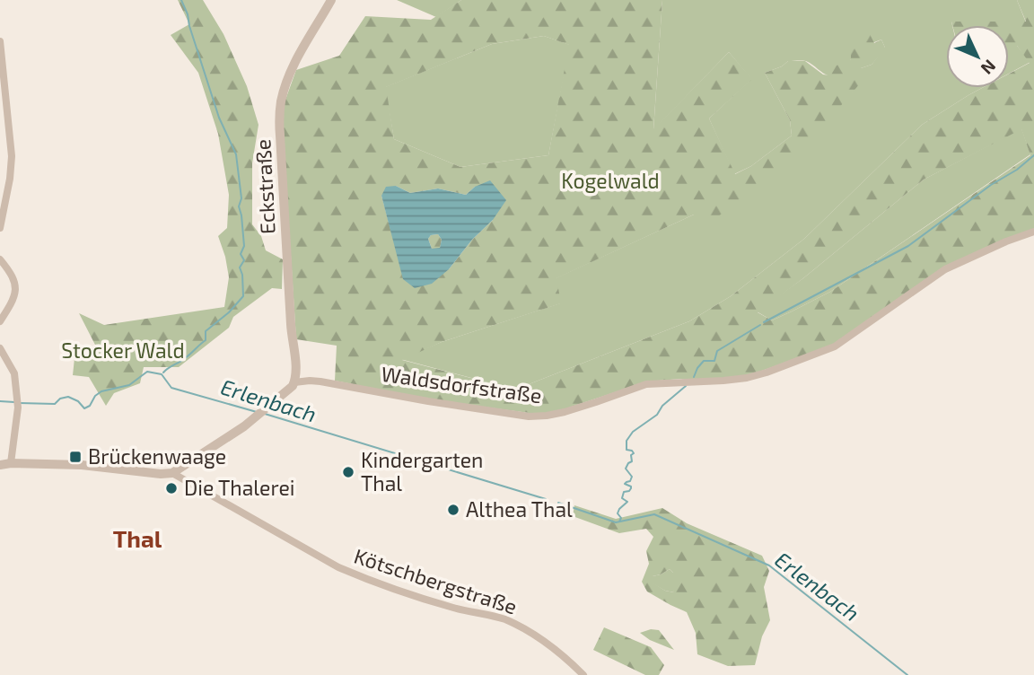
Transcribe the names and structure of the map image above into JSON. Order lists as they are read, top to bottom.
{
  "streets": {
    "street": ["Eckstraße", "Waldsdorfstraße", "Kötschbergstraße"]
  },
  "crossings": [
    ["Eckstraße", "Waldsdorfstraße"]
  ],
  "districts": ["Thal"],
  "water": ["Erlenbach"],
  "parks": ["Kogelwald", "Stocker Wald"],
  "places": {
    "transit": ["Brückenwaage"],
    "other": ["Kindergarten Thal", "Die Thalerei", "Althea Thal"]
  },
  "north": "bottom right"
}
